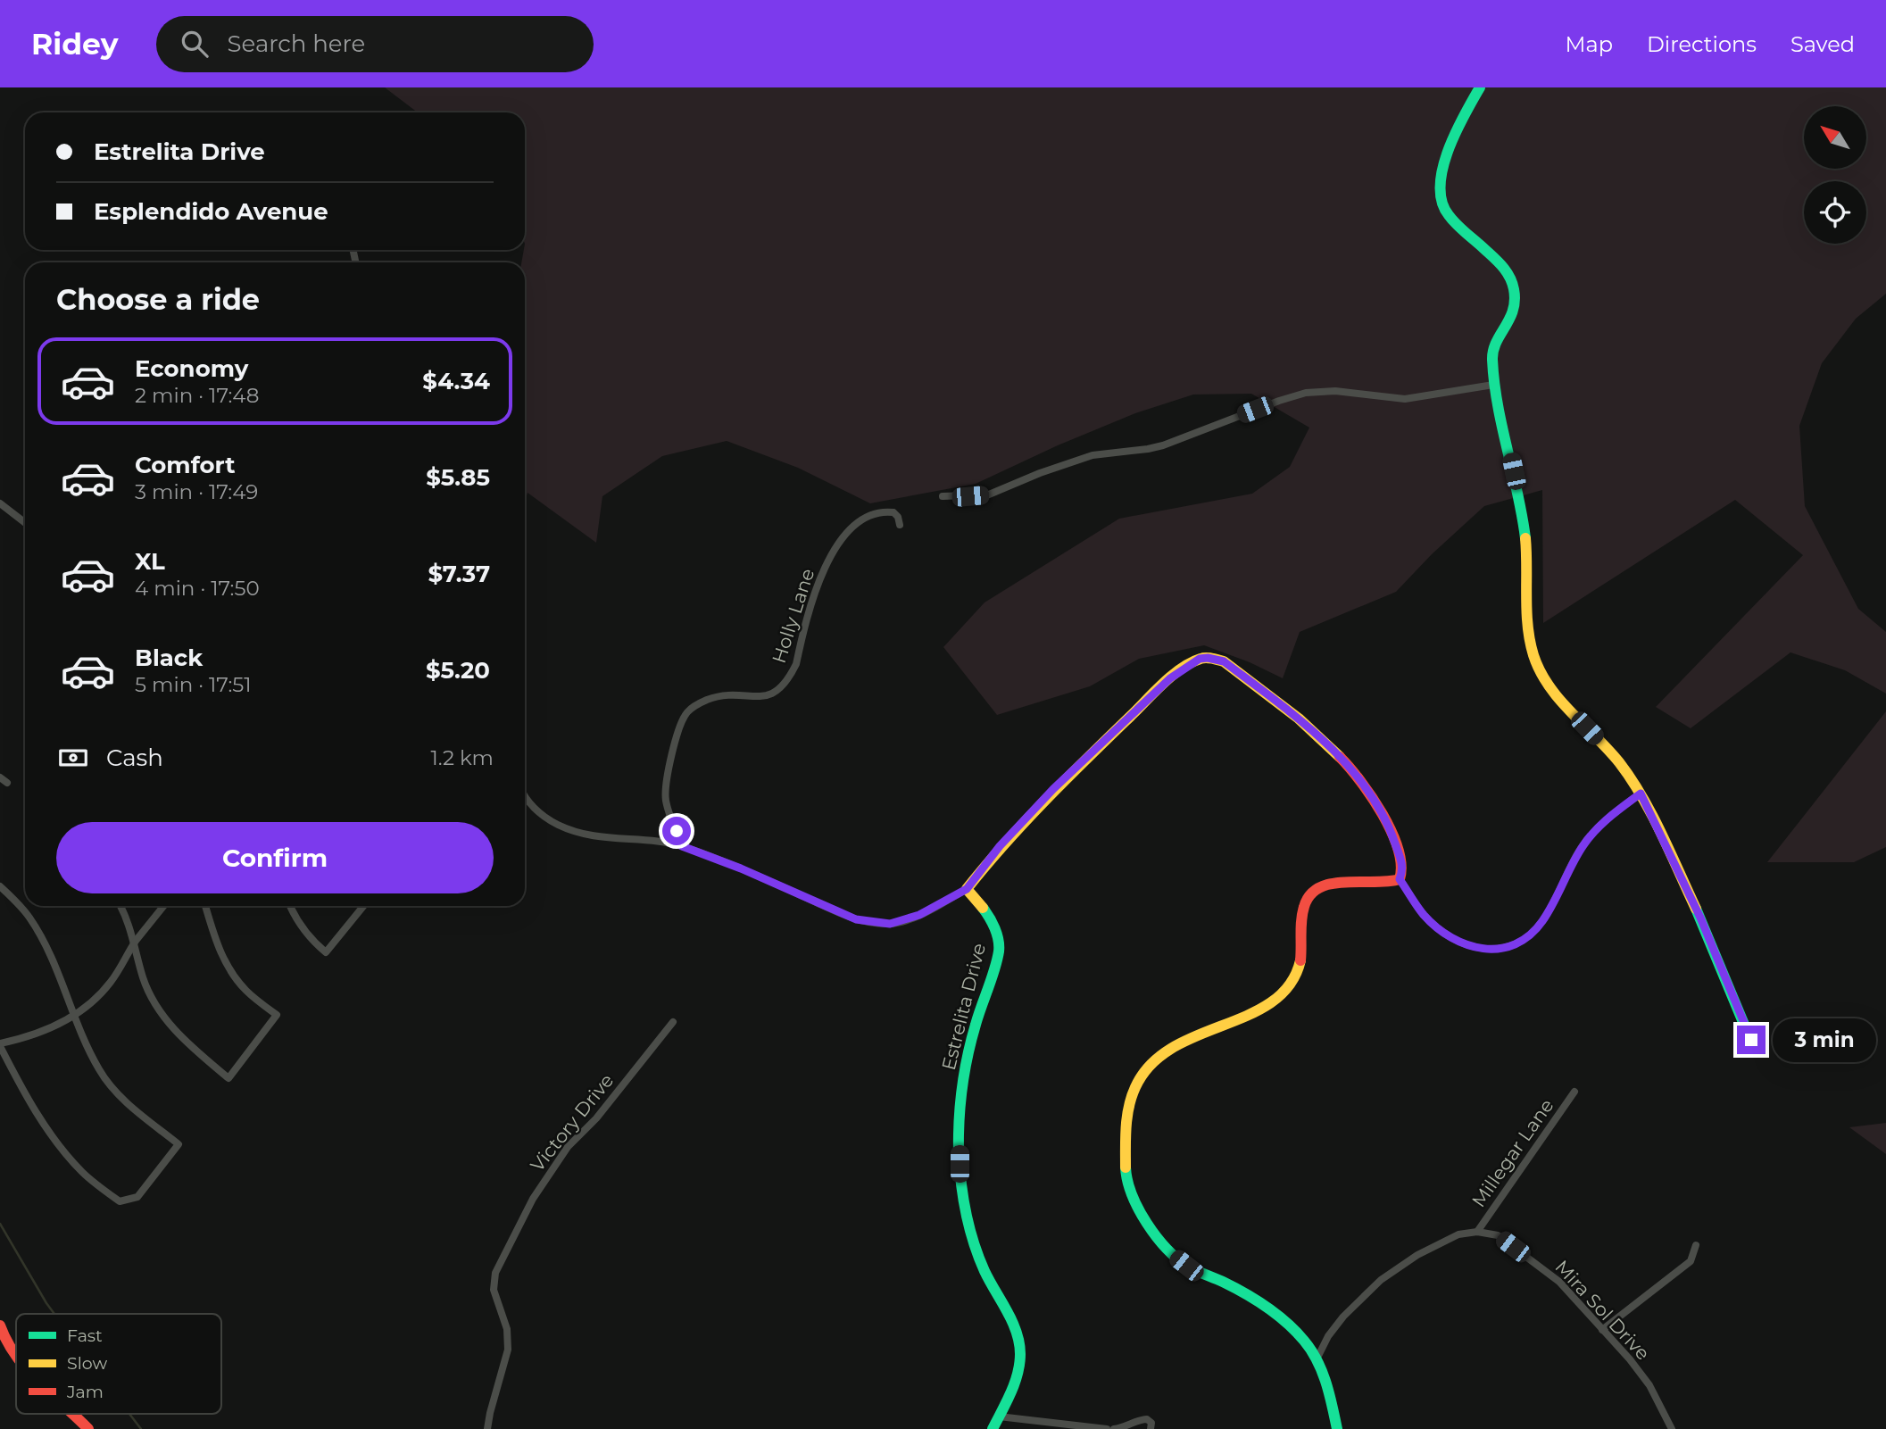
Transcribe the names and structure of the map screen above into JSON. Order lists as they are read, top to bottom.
{
  "streets": {
    "street": [
      "Holly Lane",
      "Estrelita Drive",
      "Victory Drive",
      "Millegar Lane",
      "Mira Sol Drive"
    ]
  },
  "crossings": [
    ["Millegar Lane", "Mira Sol Drive"]
  ],
  "legend": ["Fast", "Slow", "Jam"],
  "north": "top left",
  "page": {
    "header": "Ridey",
    "search": "Search here",
    "nav": ["Map", "Directions", "Saved"],
    "banner": ["Estrelita Drive", "Esplendido Avenue"],
    "heading": "Choose a ride",
    "list": [
      {
        "name": "Economy",
        "note": "2 min · 17:48",
        "value": "$4.34"
      },
      {
        "name": "Comfort",
        "note": "3 min · 17:49",
        "value": "$5.85"
      },
      {
        "name": "XL",
        "note": "4 min · 17:50",
        "value": "$7.37"
      },
      {
        "name": "Black",
        "note": "5 min · 17:51",
        "value": "$5.20"
      }
    ],
    "pay": ["Cash", "1.2 km"],
    "buttons": "Confirm",
    "bubble": "3 min"
  }
}
